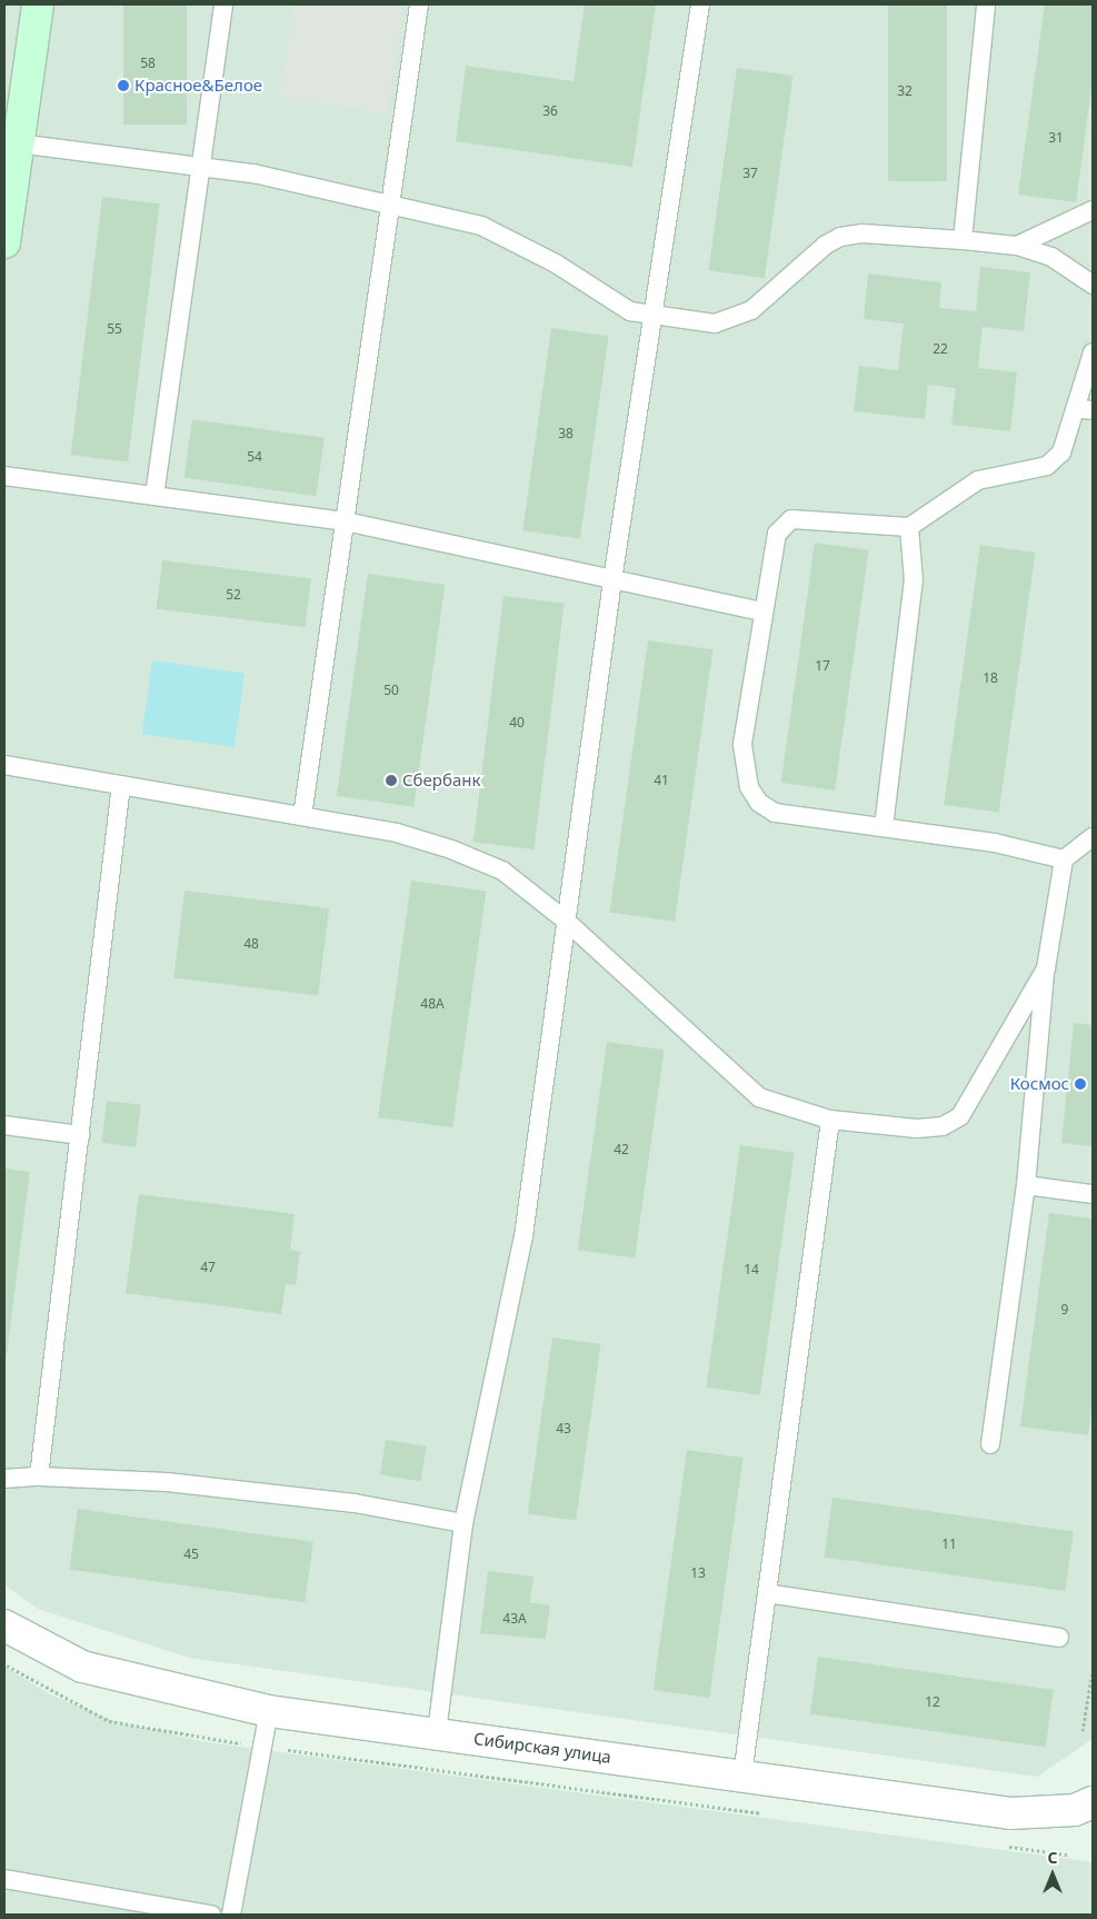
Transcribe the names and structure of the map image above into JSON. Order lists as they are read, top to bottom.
{
  "streets": {
    "street": ["Сибирская улица"]
  },
  "places": ["Красное&Белое", "Сбербанк", "Космос"],
  "house_numbers": [
    "58",
    "32",
    "36",
    "31",
    "37",
    "55",
    "22",
    "38",
    "54",
    "52",
    "17",
    "18",
    "50",
    "40",
    "41",
    "48",
    "48А",
    "42",
    "47",
    "14",
    "9",
    "43",
    "11",
    "45",
    "13",
    "43А",
    "12"
  ],
  "north": "top"
}
